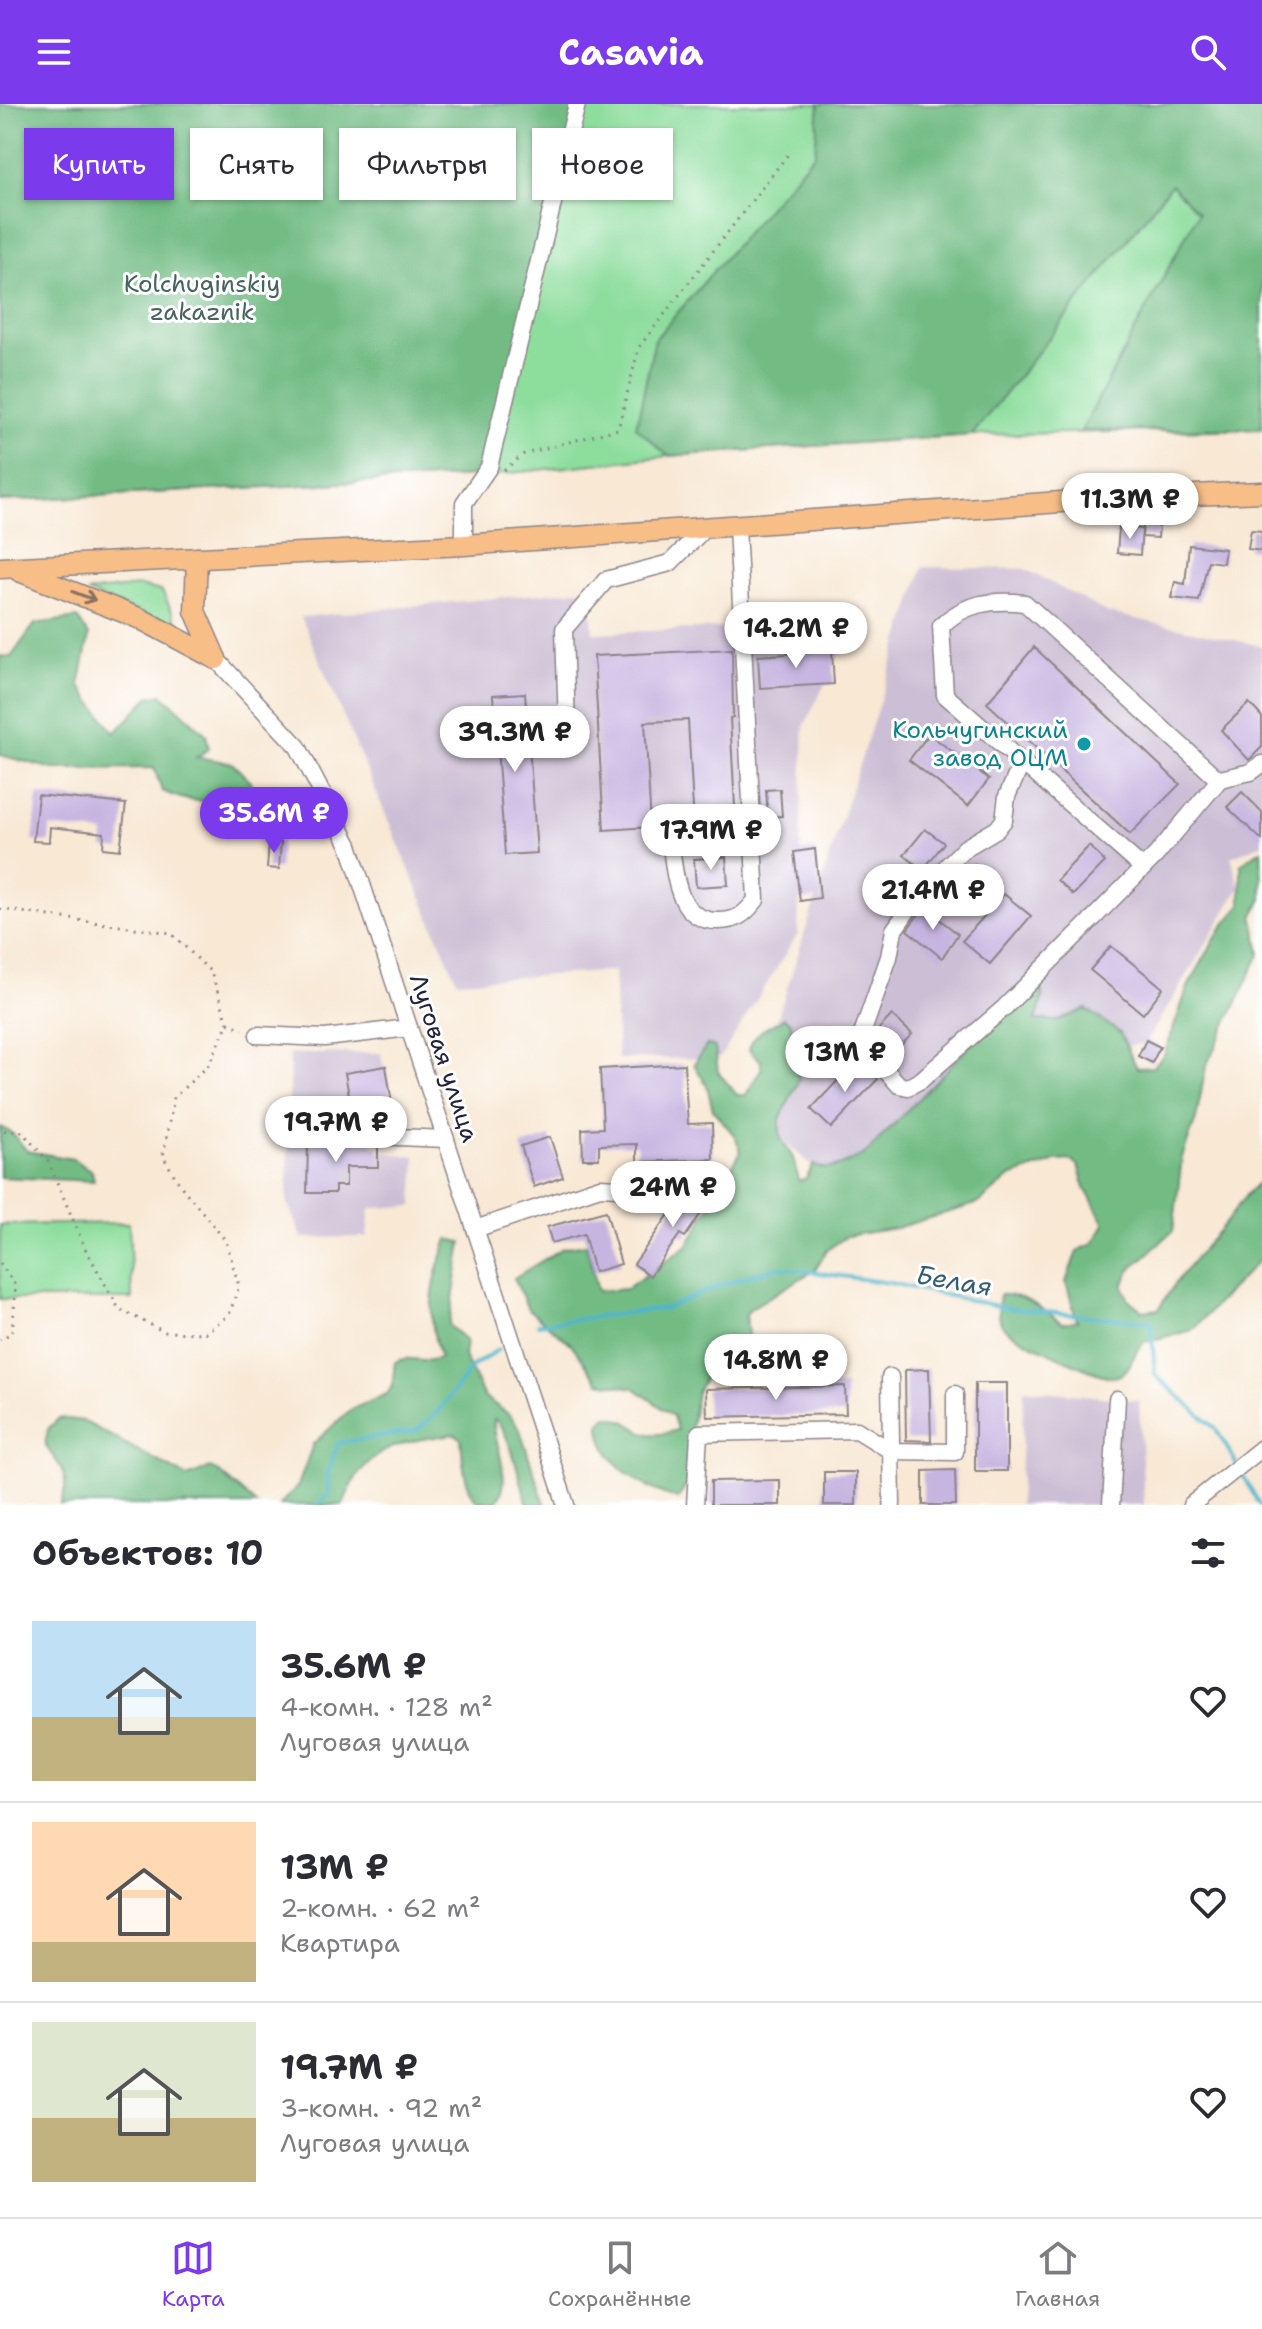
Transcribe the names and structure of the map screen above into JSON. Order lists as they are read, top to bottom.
{
  "streets": {
    "street": ["Луговая улица"]
  },
  "water": ["Белая"],
  "parks": ["Kolchuginskiy zakaznik"],
  "places": ["Кольчугинский завод ОЦМ"],
  "page": {
    "header": "Casavia",
    "chip": [
      "Купить",
      "Снять",
      "Фильтры",
      "Новое"
    ],
    "price": [
      "11.3M ₽",
      "14.2M ₽",
      "39.3M ₽",
      "35.6M ₽",
      "17.9M ₽",
      "21.4M ₽",
      "13M ₽",
      "19.7M ₽",
      "24M ₽",
      "14.8M ₽"
    ],
    "heading": "Объектов: 10",
    "list": [
      {
        "name": "35.6M ₽",
        "note": "4-комн. · 128 m² · Луговая улица"
      },
      {
        "name": "13M ₽",
        "note": "2-комн. · 62 m² · Квартира"
      },
      {
        "name": "19.7M ₽",
        "note": "3-комн. · 92 m² · Луговая улица"
      }
    ],
    "tabs": ["Карта", "Сохранённые", "Главная"]
  }
}
